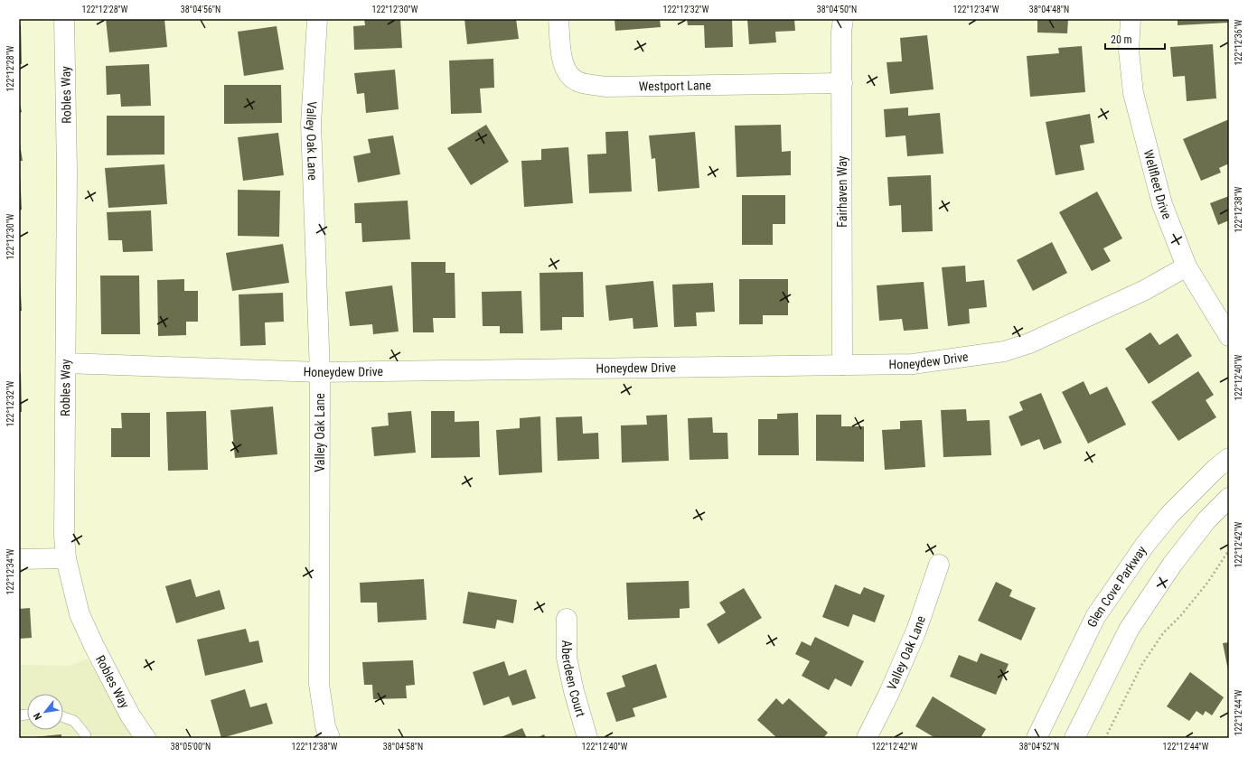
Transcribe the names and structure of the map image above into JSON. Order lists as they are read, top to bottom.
{
  "streets": {
    "street": [
      "Westport Lane",
      "Robles Way",
      "Valley Oak Lane",
      "Wellfleet Drive",
      "Fairhaven Way",
      "Honeydew Drive",
      "Glen Cove Parkway",
      "Aberdeen Court"
    ]
  },
  "crossings": [
    ["Westport Lane", "Fairhaven Way"],
    ["Robles Way", "Honeydew Drive"],
    ["Valley Oak Lane", "Honeydew Drive"],
    ["Wellfleet Drive", "Honeydew Drive"],
    ["Fairhaven Way", "Honeydew Drive"]
  ],
  "scale_bar": "20 m",
  "north": "bottom left",
  "coordinates": [
    "122°12'28\"W",
    "38°04'56\"N",
    "122°12'30\"W",
    "122°12'32\"W",
    "38°04'50\"N",
    "122°12'34\"W",
    "38°04'48\"N",
    "122°12'36\"W",
    "122°12'38\"W",
    "122°12'40\"W",
    "122°12'42\"W",
    "122°12'44\"W",
    "38°05'00\"N",
    "38°04'58\"N",
    "38°04'52\"N"
  ]
}
